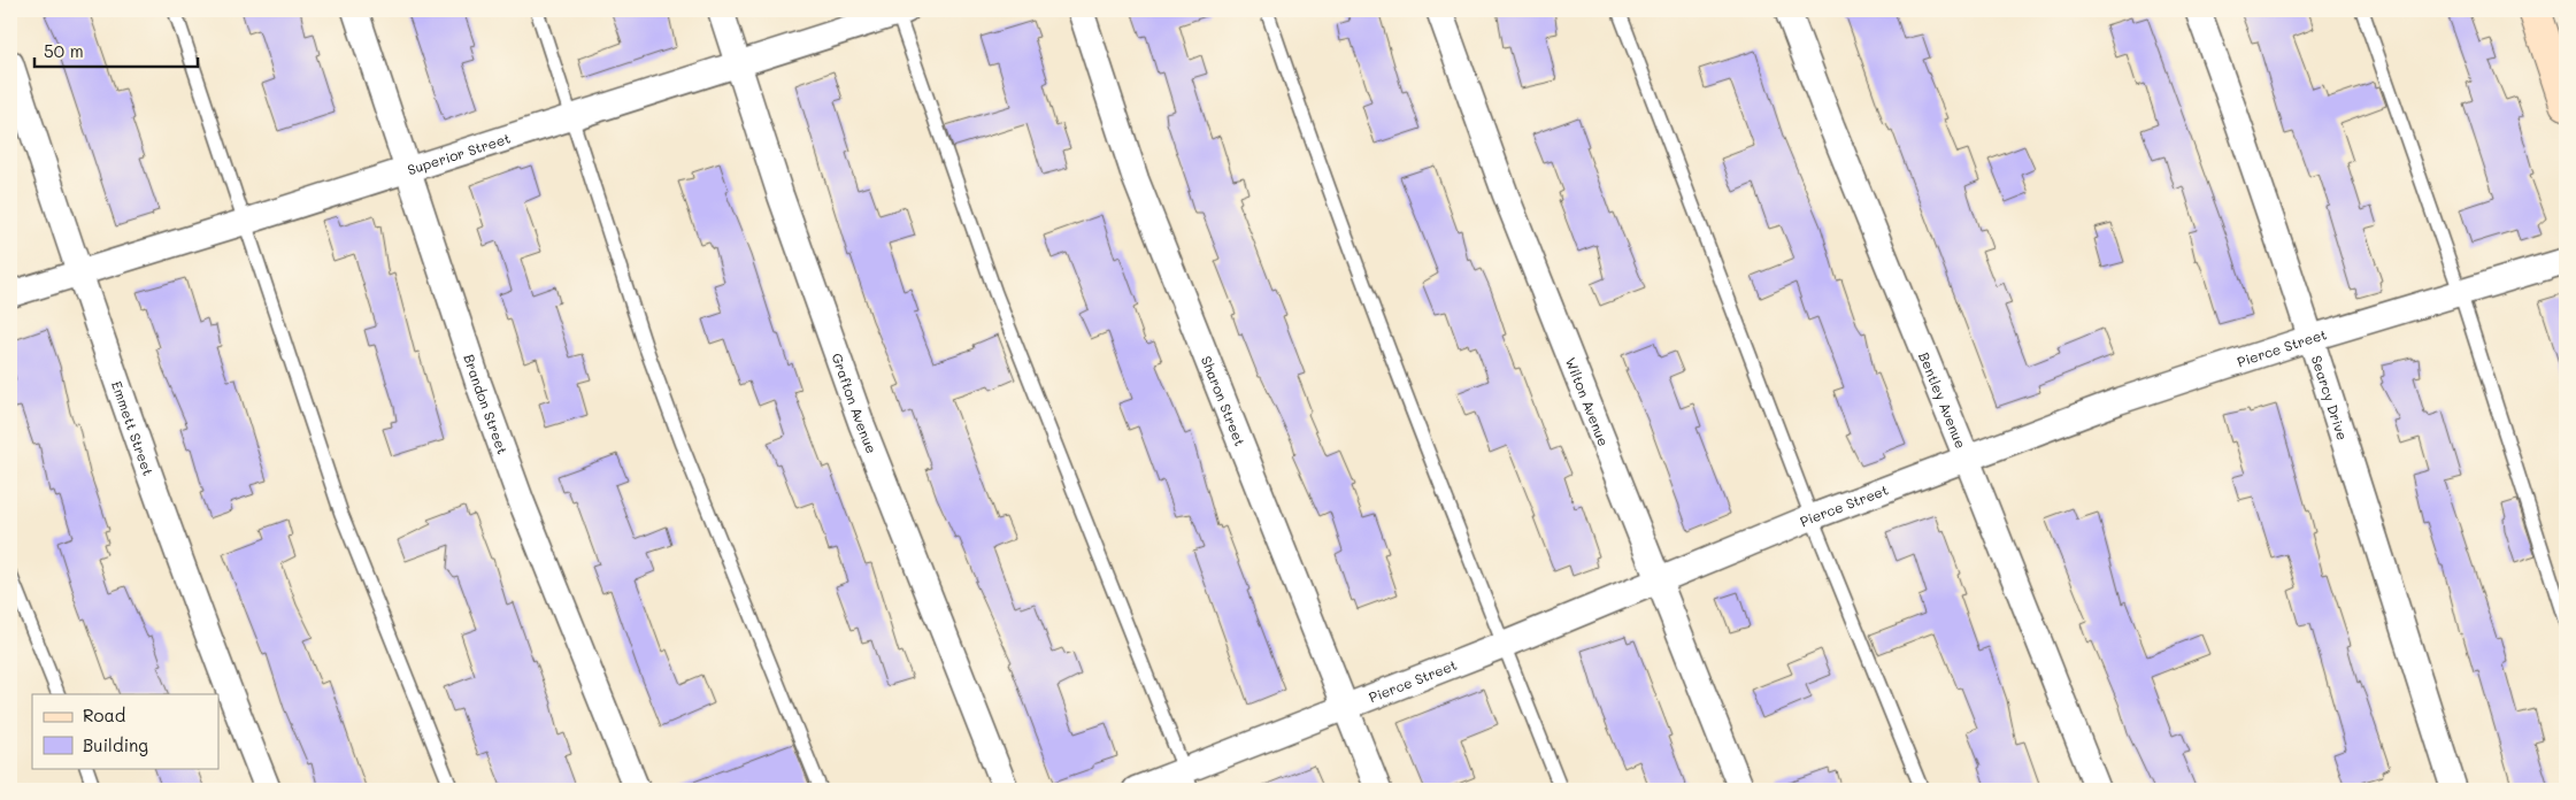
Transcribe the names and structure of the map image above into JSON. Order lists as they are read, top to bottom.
{
  "streets": {
    "street": [
      "Superior Street",
      "Pierce Street",
      "Searcy Drive",
      "Bentley Avenue",
      "Wilton Avenue",
      "Sharon Street",
      "Brandon Street",
      "Grafton Avenue",
      "Emmett Street"
    ]
  },
  "crossings": [
    ["Superior Street", "Brandon Street"],
    ["Superior Street", "Grafton Avenue"],
    ["Superior Street", "Emmett Street"],
    ["Pierce Street", "Searcy Drive"],
    ["Pierce Street", "Bentley Avenue"],
    ["Pierce Street", "Wilton Avenue"],
    ["Pierce Street", "Sharon Street"]
  ],
  "legend": ["Road", "Building"],
  "scale_bar": "50 m"
}
